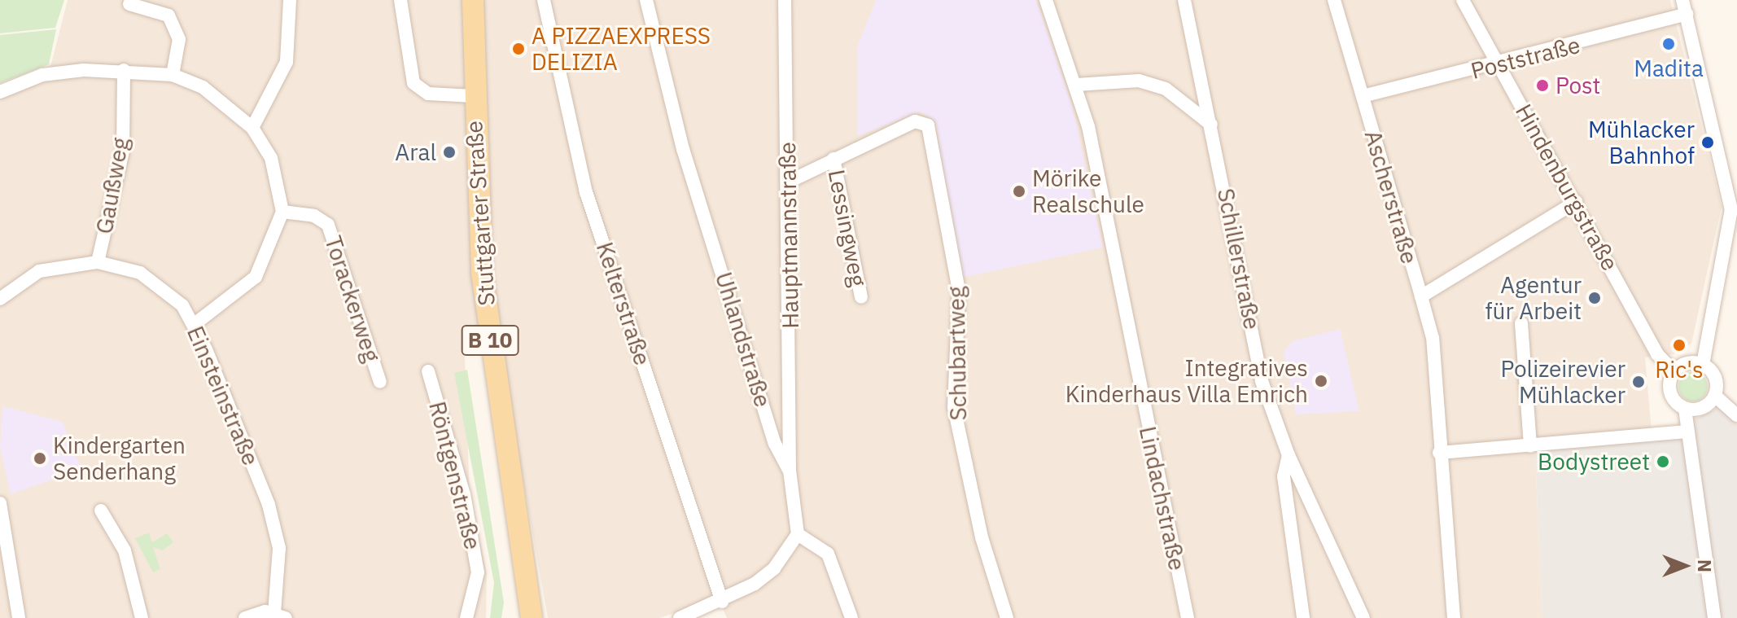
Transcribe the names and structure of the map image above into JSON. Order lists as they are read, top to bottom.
{
  "streets": {
    "main road": ["Stuttgarter Straße", "B 10"],
    "street": [
      "Poststraße",
      "Gaußweg",
      "Hindenburgstraße",
      "Ascherstraße",
      "Lessingweg",
      "Hauptmannstraße",
      "Schillerstraße",
      "Torackerweg",
      "Kelterstraße",
      "Uhlandstraße",
      "Schubartweg",
      "Einsteinstraße",
      "Röntgenstraße",
      "Lindachstraße"
    ]
  },
  "crossings": [
    ["Poststraße", "Hindenburgstraße"],
    ["Poststraße", "Ascherstraße"],
    ["Gaußweg", "Einsteinstraße"],
    ["Lessingweg", "Schubartweg"],
    ["Hauptmannstraße", "Uhlandstraße"],
    ["Hauptmannstraße", "Schubartweg"]
  ],
  "places": [
    "Madita",
    "A PIZZAEXPRESS DELIZIA",
    "Post",
    "Mühlacker Bahnhof",
    "Aral",
    "Mörike Realschule",
    "Agentur für Arbeit",
    "Ric's",
    "Integratives Kinderhaus Villa Emrich",
    "Polizeirevier Mühlacker",
    "Kindergarten Senderhang",
    "Bodystreet"
  ],
  "north": "right"
}
